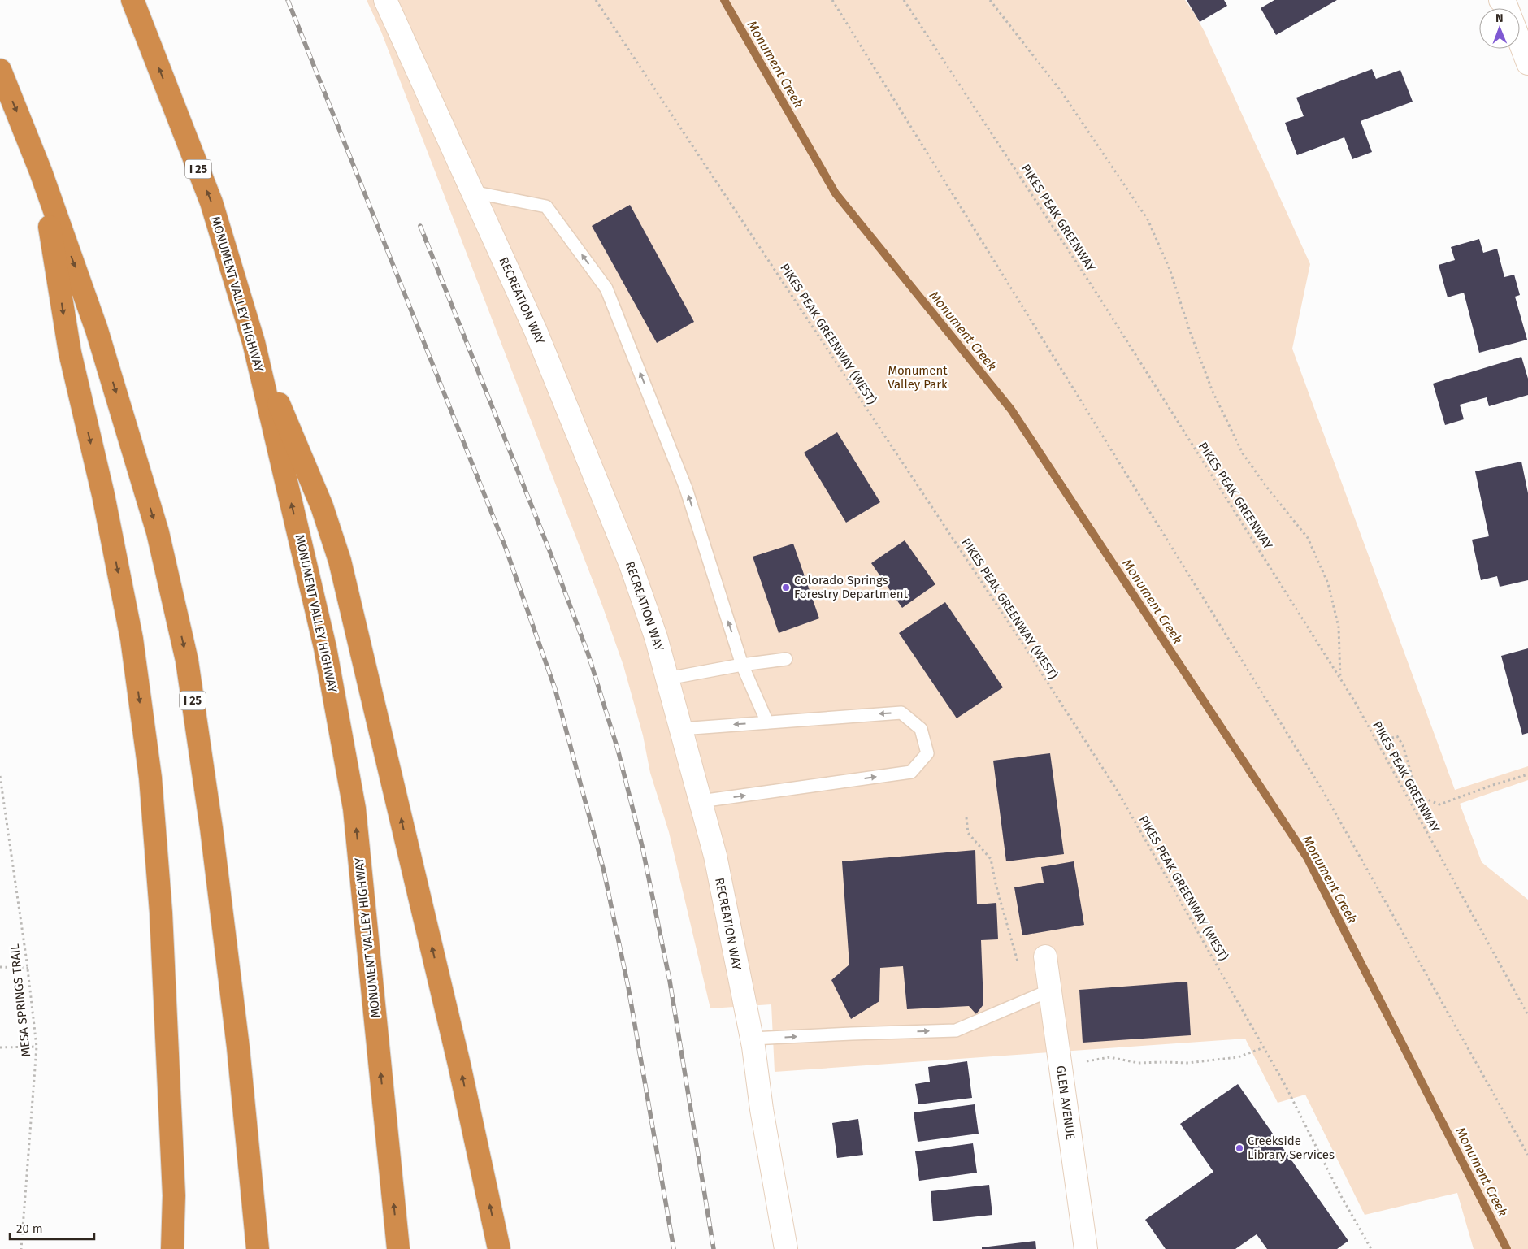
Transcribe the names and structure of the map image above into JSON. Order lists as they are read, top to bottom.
{
  "streets": {
    "highway": ["I 25", "MONUMENT VALLEY HIGHWAY"],
    "street": ["RECREATION WAY", "GLEN AVENUE"],
    "path": ["PIKES PEAK GREENWAY", "PIKES PEAK GREENWAY (WEST)", "MESA SPRINGS TRAIL"]
  },
  "water": ["Monument Creek"],
  "parks": ["Monument Valley Park"],
  "places": ["Colorado Springs Forestry Department", "Creekside Library Services"],
  "scale_bar": "20 m",
  "north": "top"
}
